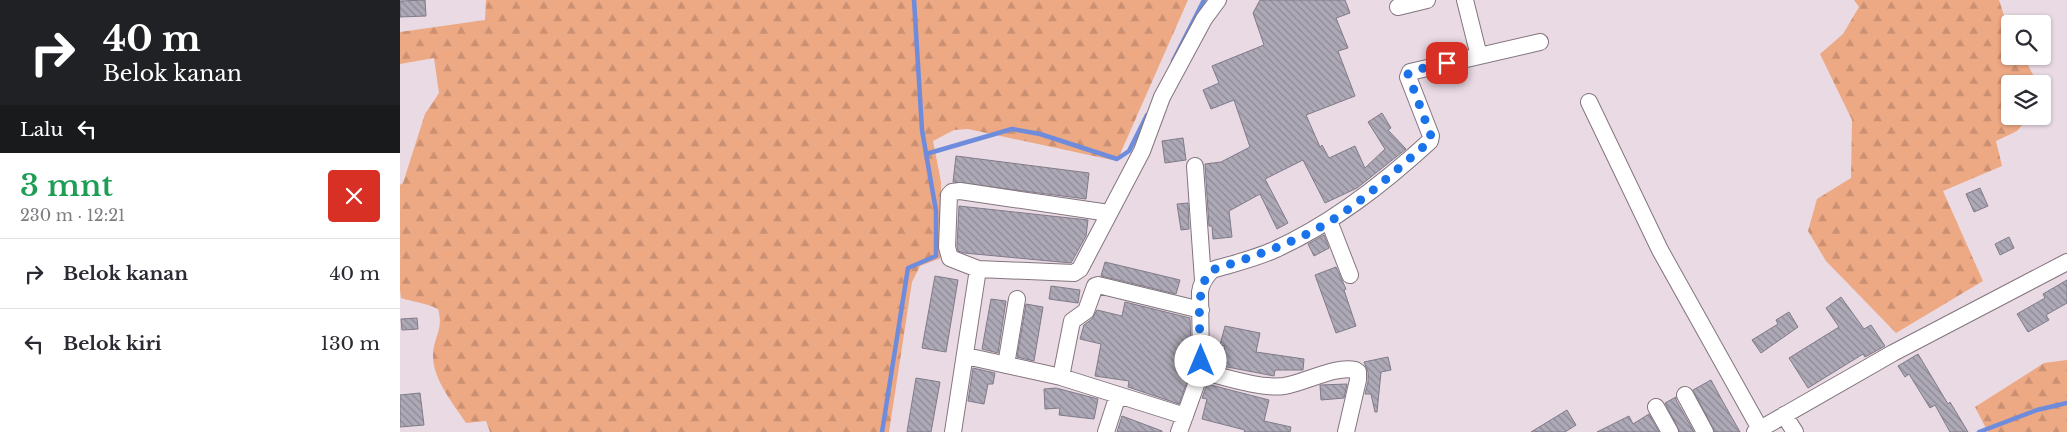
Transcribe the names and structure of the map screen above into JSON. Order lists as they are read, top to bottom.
{
  "page": {
    "turn": ["40 m", "Belok kanan"],
    "then": "Lalu",
    "heading": ["3 mnt", "230 m · 12:21"],
    "list": [
      {
        "name": "Belok kanan",
        "value": "40 m"
      },
      {
        "name": "Belok kiri",
        "value": "130 m"
      }
    ]
  }
}
